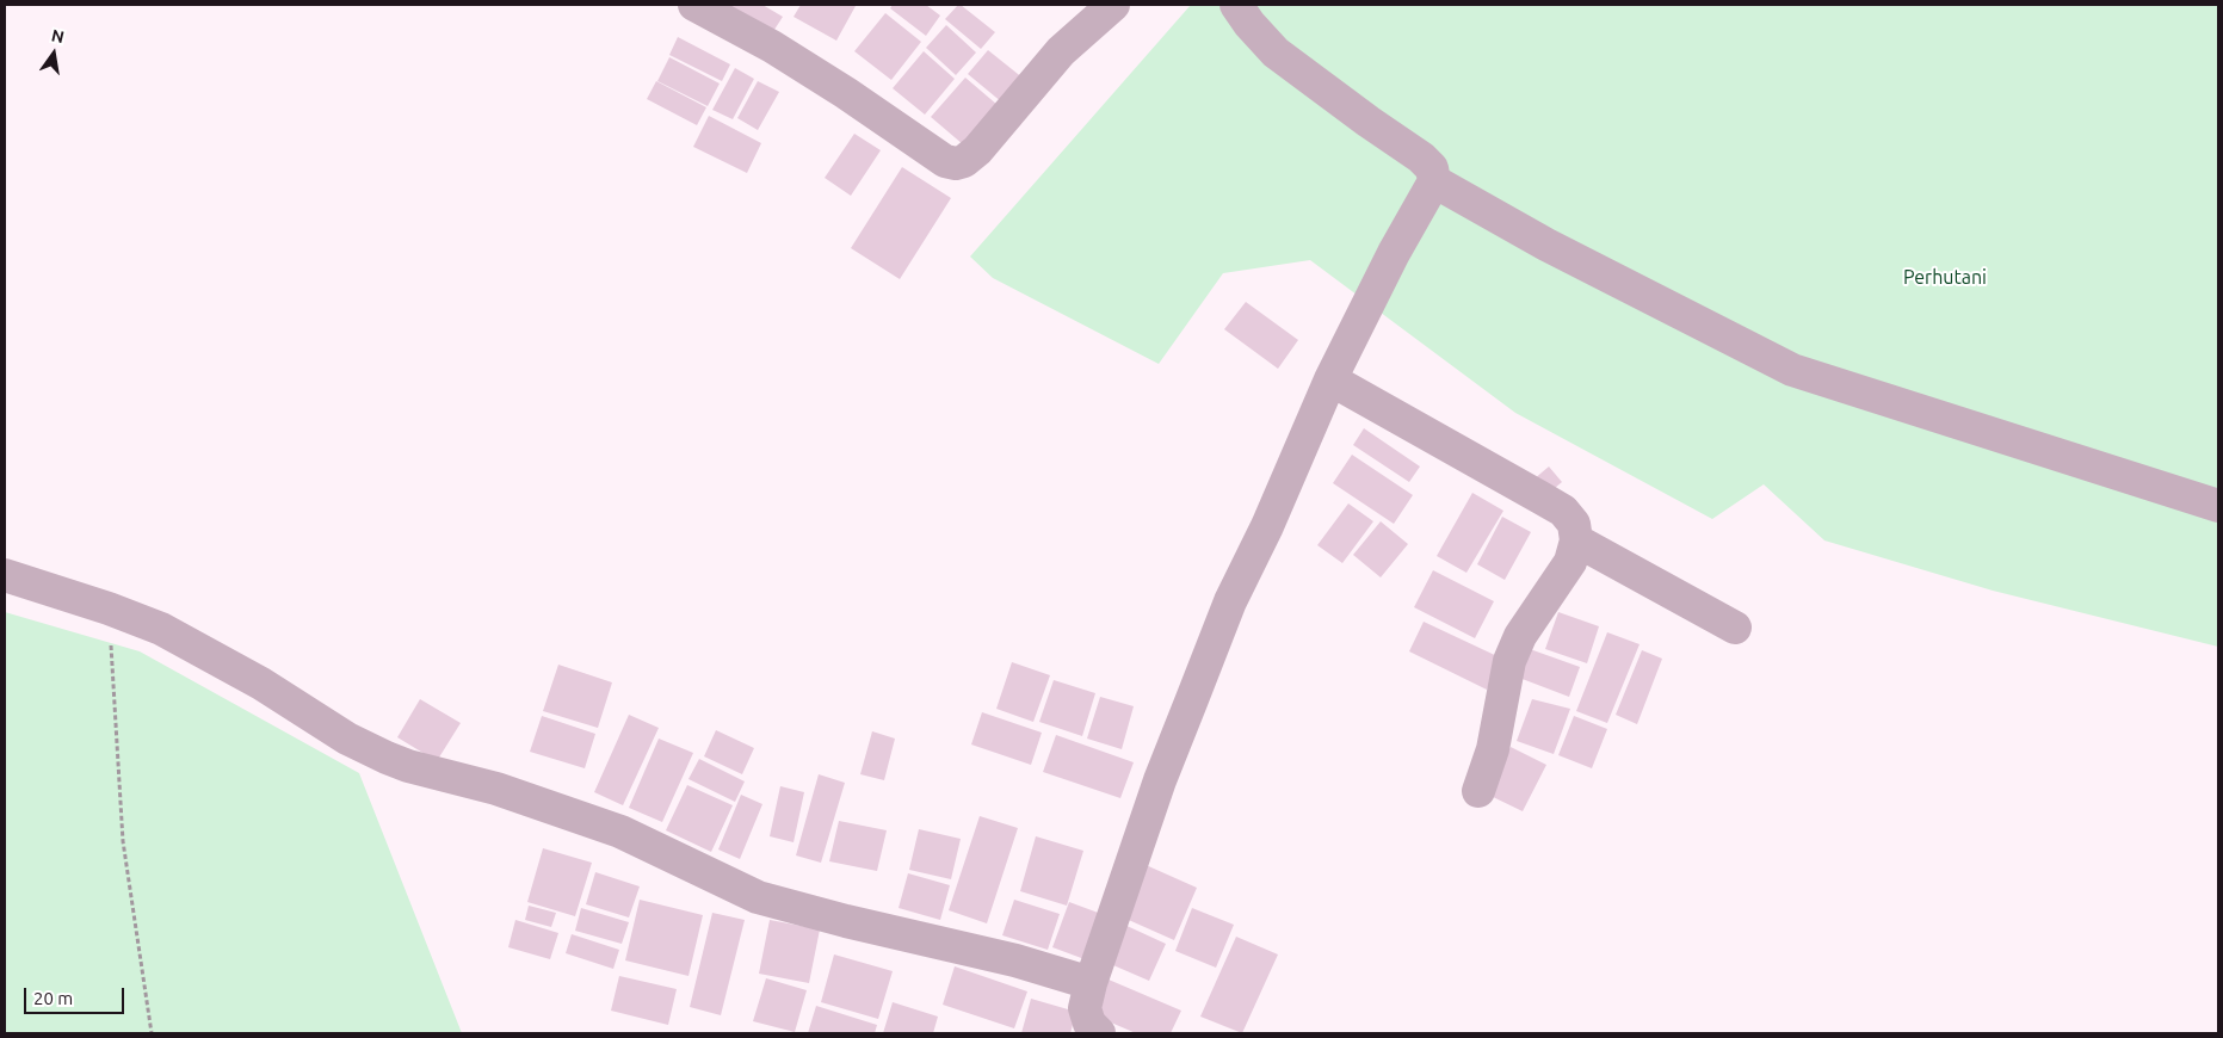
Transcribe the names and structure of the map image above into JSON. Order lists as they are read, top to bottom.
{
  "parks": ["Perhutani"],
  "scale_bar": "20 m",
  "north": "top"
}
